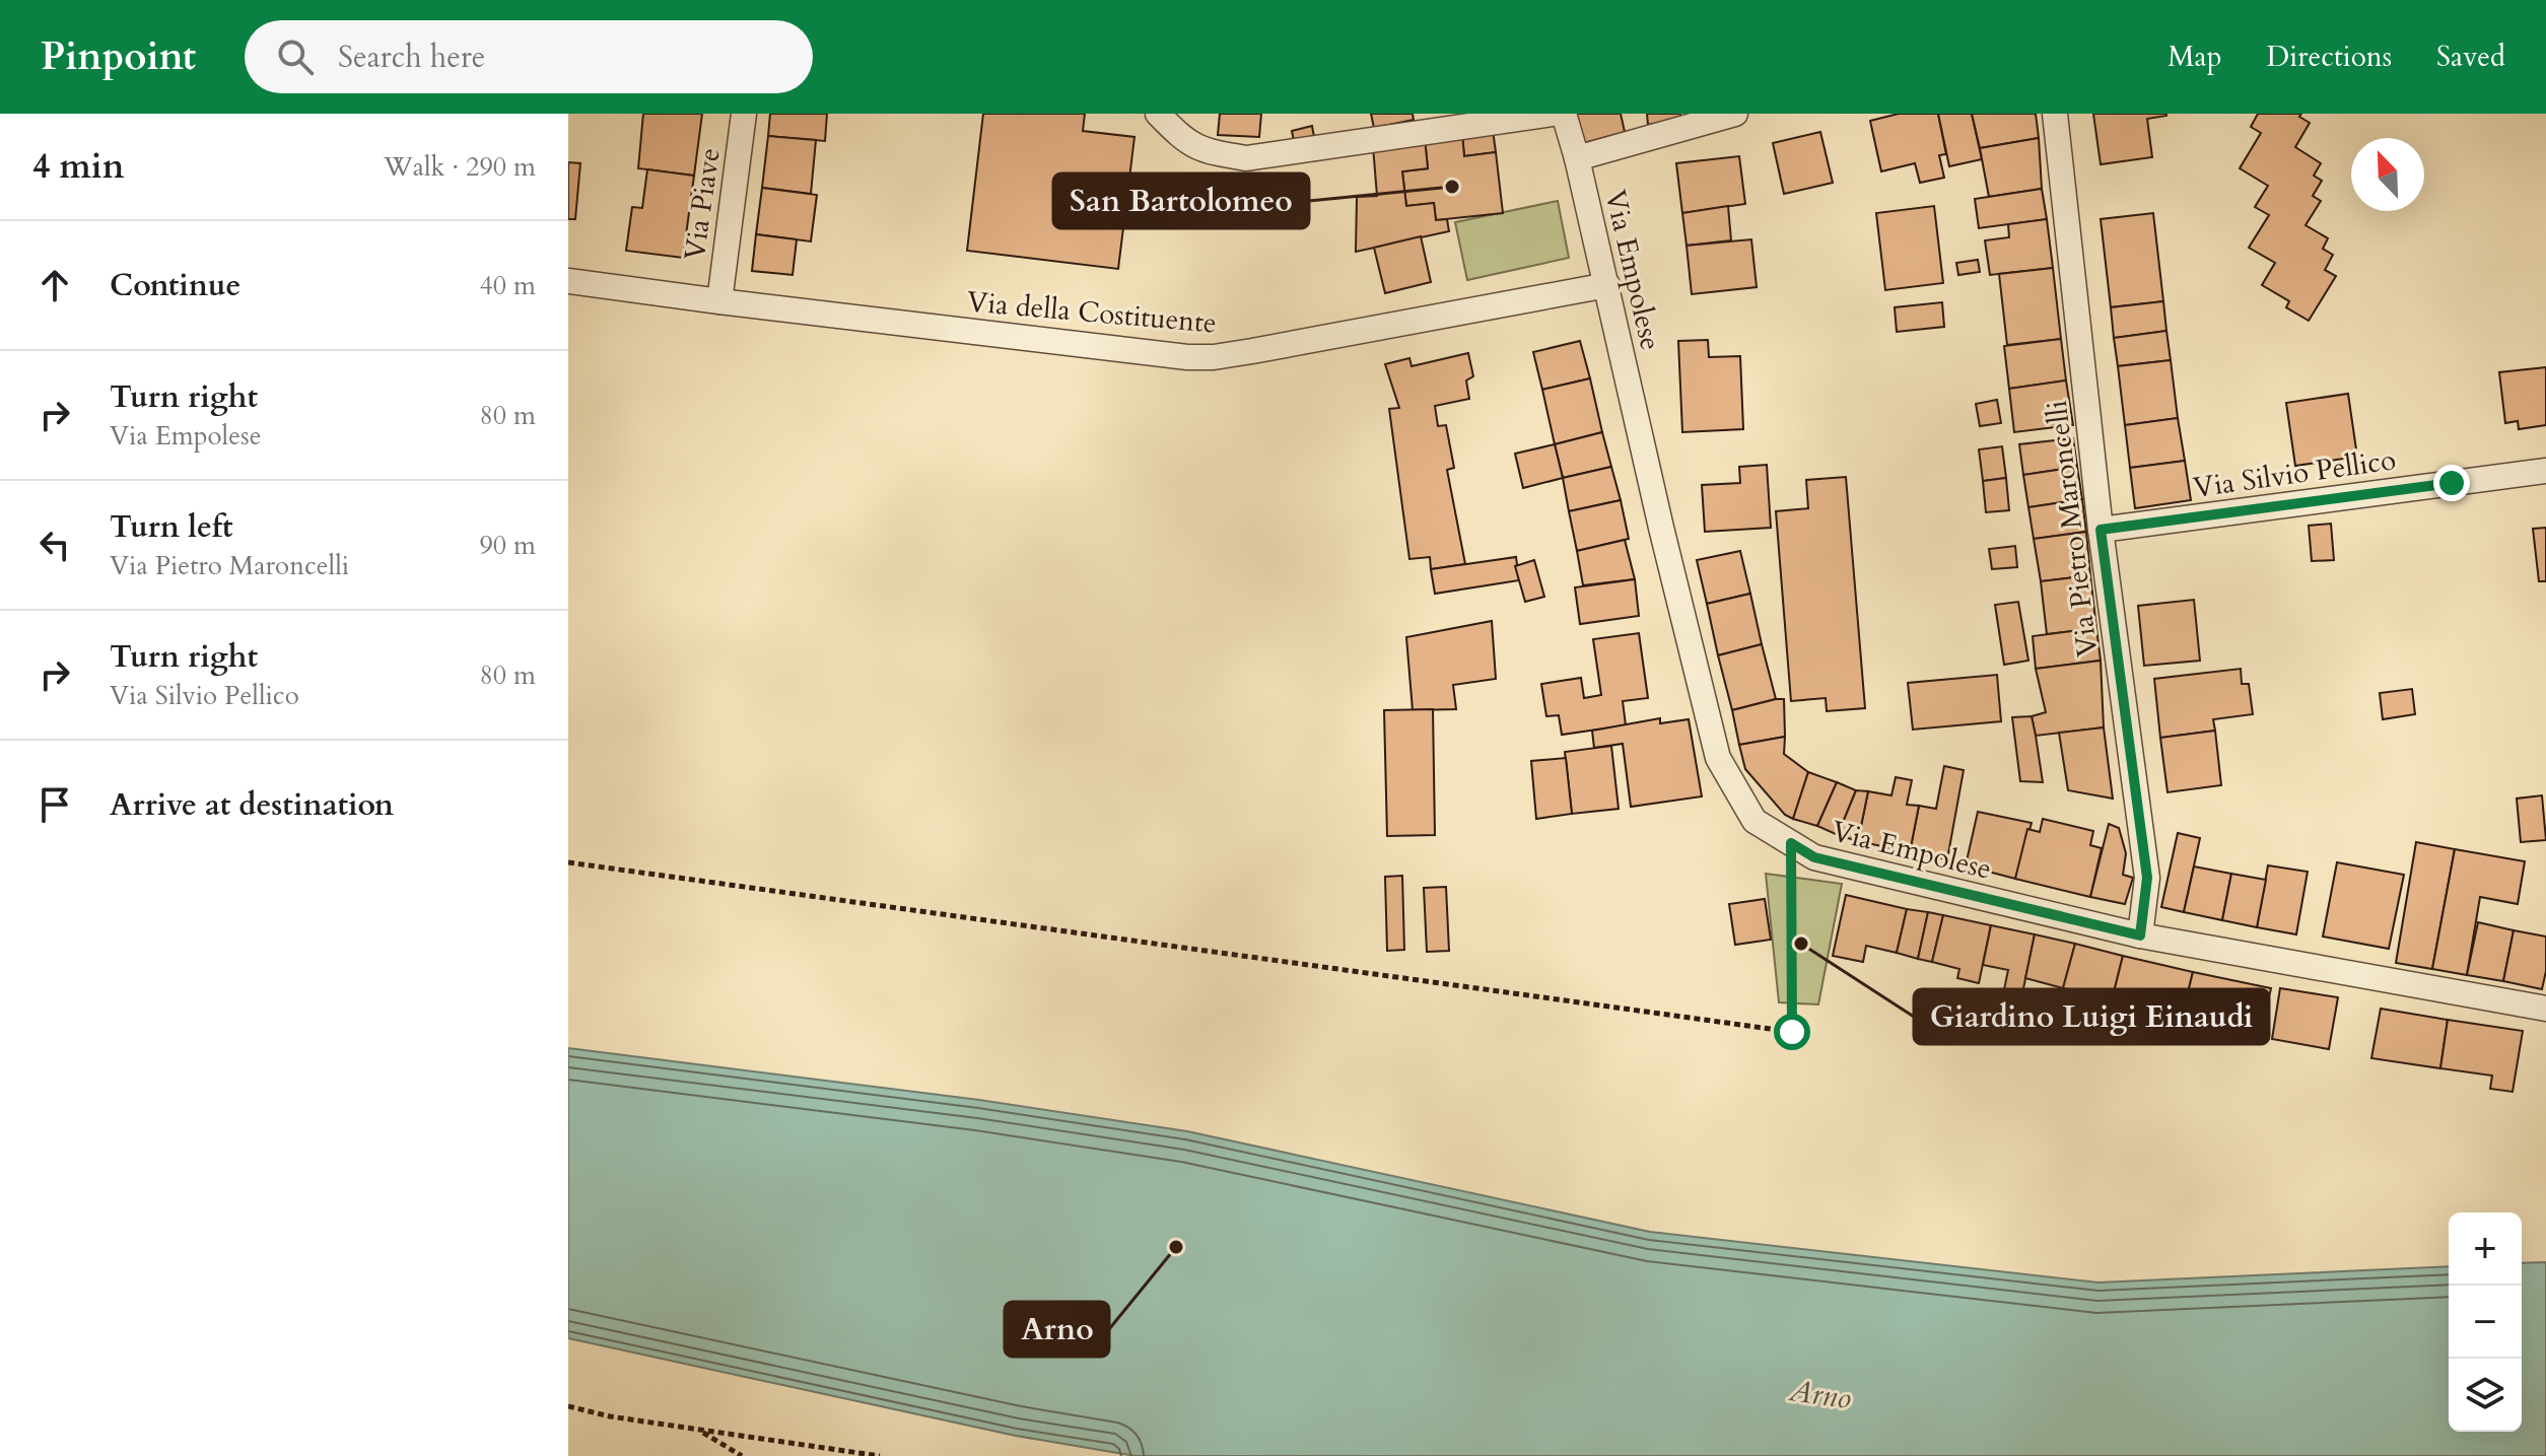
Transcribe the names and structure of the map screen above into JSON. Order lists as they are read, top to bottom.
{
  "streets": {
    "street": [
      "Via Piave",
      "Via Empolese",
      "Via della Costituente",
      "Via Silvio Pellico",
      "Via Pietro Maroncelli"
    ]
  },
  "crossings": [
    ["Via Piave", "Via della Costituente"],
    ["Via Empolese", "Via della Costituente"],
    ["Via Empolese", "Via Pietro Maroncelli"],
    ["Via Silvio Pellico", "Via Pietro Maroncelli"]
  ],
  "water": ["Arno"],
  "places": ["San Bartolomeo", "Giardino Luigi Einaudi", "Arno"],
  "north": "top left",
  "page": {
    "header": "Pinpoint",
    "search": "Search here",
    "nav": ["Map", "Directions", "Saved"],
    "heading": ["4 min", "Walk · 290 m"],
    "list": [
      ["Continue", "40 m"],
      ["Turn right", "Via Empolese", "80 m"],
      ["Turn left", "Via Pietro Maroncelli", "90 m"],
      ["Turn right", "Via Silvio Pellico", "80 m"],
      "Arrive at destination"
    ],
    "map_buttons": ["+", "−"]
  }
}
